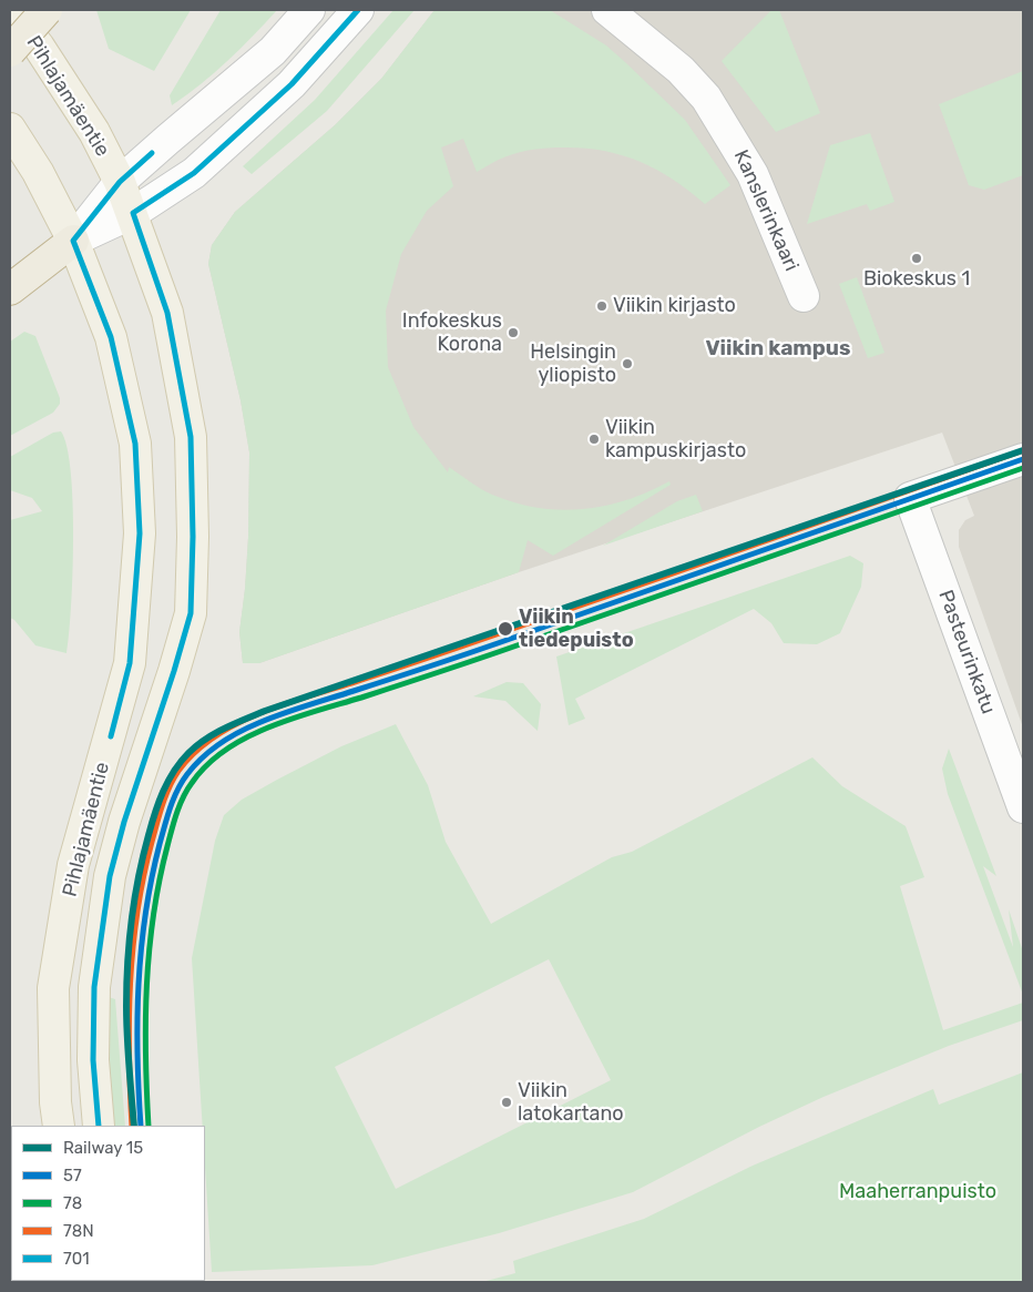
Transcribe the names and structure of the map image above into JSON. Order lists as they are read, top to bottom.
{
  "streets": {
    "main road": ["Pihlajamäentie"],
    "street": ["Kanslerinkaari", "Pasteurinkatu"]
  },
  "districts": ["Viikin kampus"],
  "parks": ["Maaherranpuisto"],
  "places": [
    "Biokeskus 1",
    "Viikin kirjasto",
    "Infokeskus Korona",
    "Helsingin yliopisto",
    "Viikin kampuskirjasto",
    "Viikin tiedepuisto",
    "Viikin latokartano"
  ],
  "lines": [
    "transit line 701",
    "rail line 15",
    "transit line 78N",
    "transit line 57",
    "transit line 78"
  ],
  "legend": [
    "Railway 15",
    "57",
    "78",
    "78N",
    "701"
  ]
}
